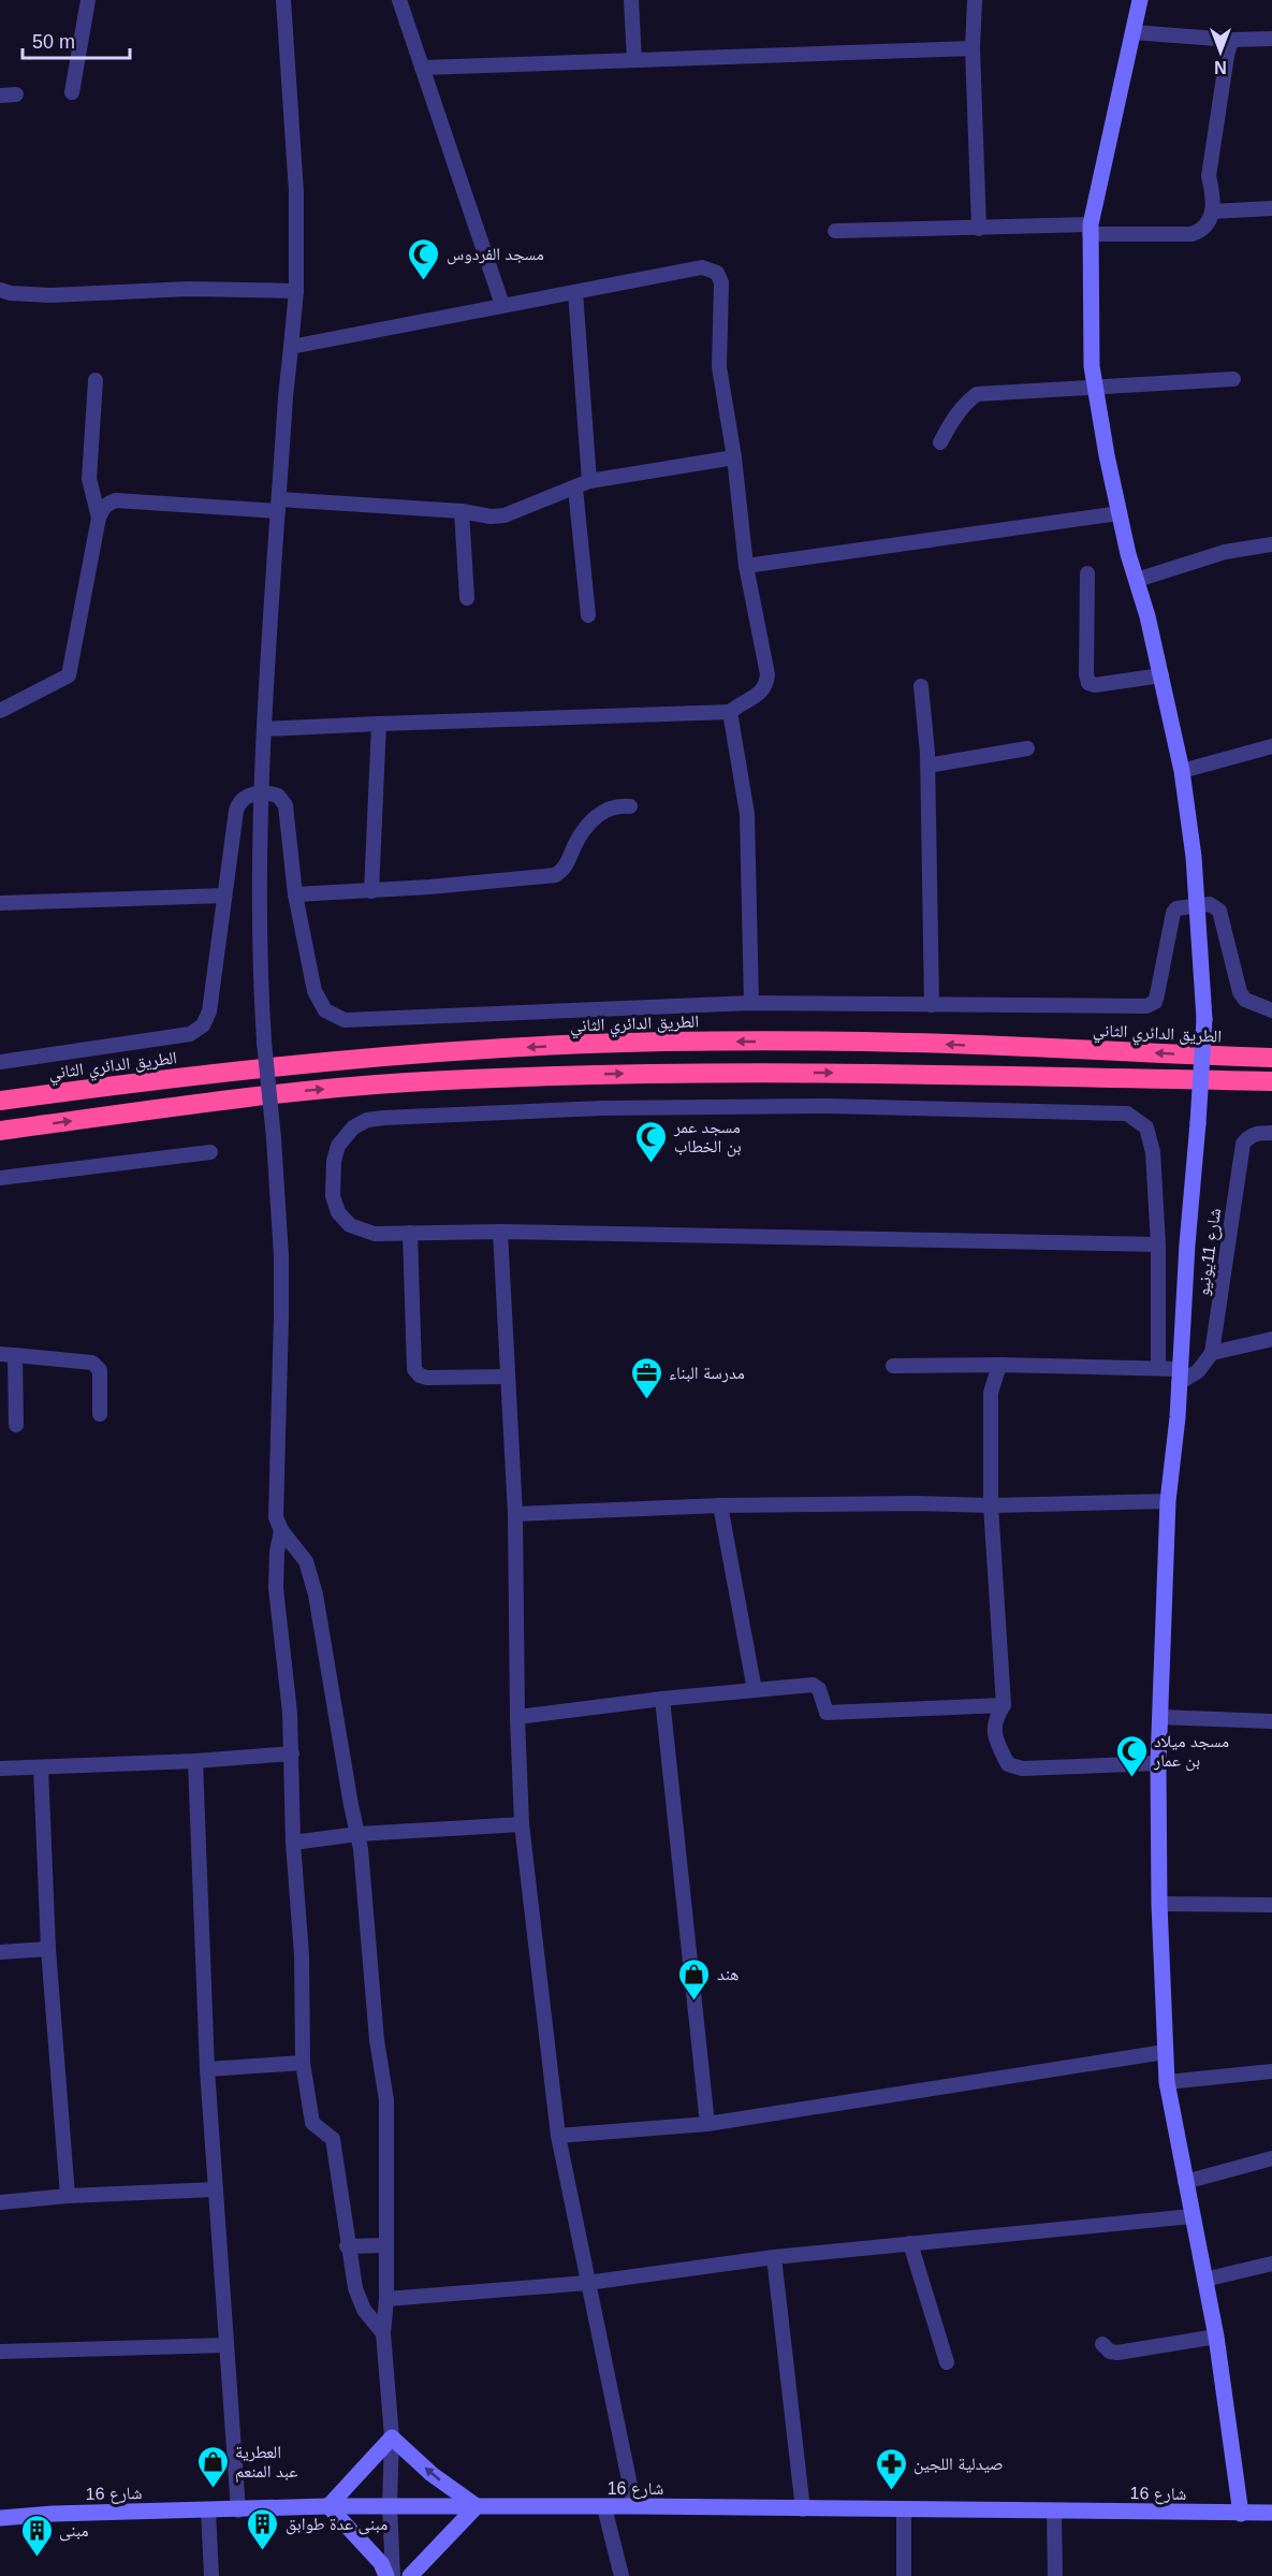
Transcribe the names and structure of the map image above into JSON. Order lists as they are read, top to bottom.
{
  "streets": {
    "highway": ["الطريق الدائري الثاني"],
    "street": ["شارع 11يونيو", "شارع 16"]
  },
  "places": {
    "mosque": ["مسجد الفردوس", "مسجد عمر بن الخطاب", "مسجد ميلاد بن عمار"],
    "office": ["مدرسة البناء"],
    "shop": ["هند", "العطرية عبد المنعم"],
    "pharmacy": ["صيدلية اللجين"],
    "building": ["مبنى عدة طوابق", "مبنى"]
  },
  "scale_bar": "50 m",
  "north": "bottom"
}
